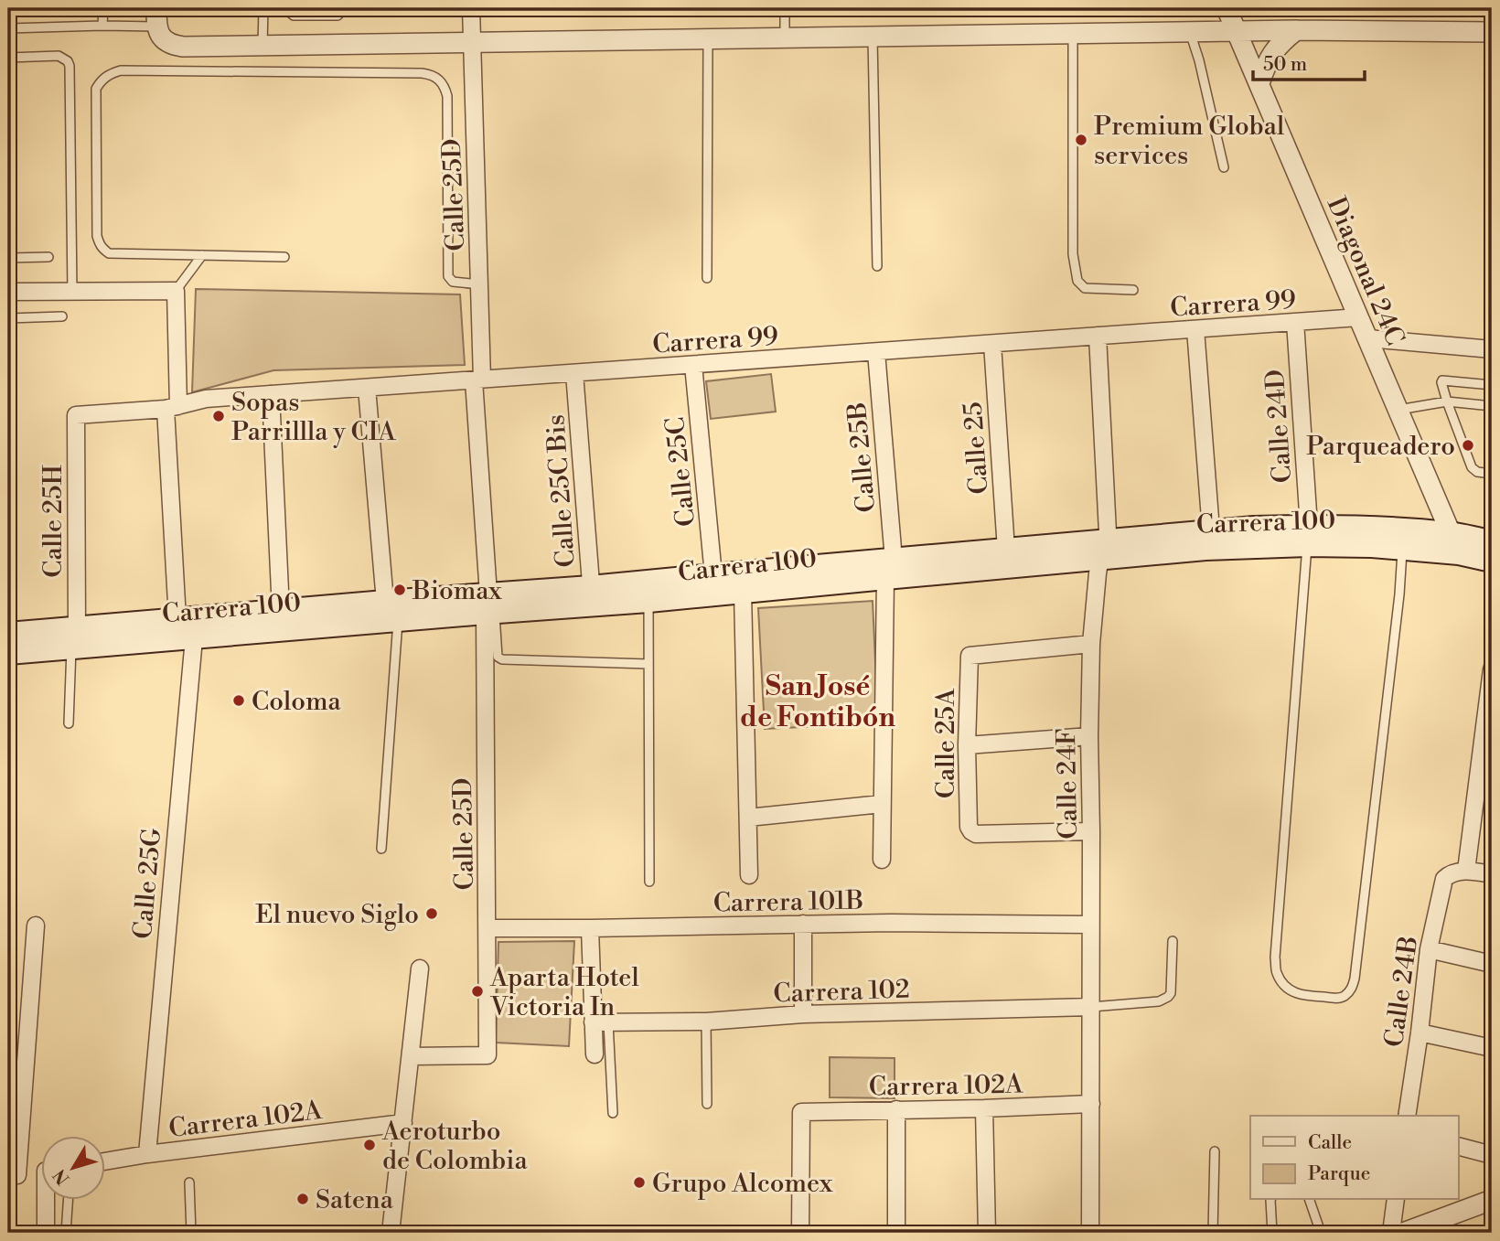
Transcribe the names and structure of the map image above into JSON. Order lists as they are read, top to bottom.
{
  "streets": {
    "main road": ["Carrera 100"],
    "street": [
      "Calle 25D",
      "Diagonal 24C",
      "Carrera 99",
      "Calle 24D",
      "Calle 25",
      "Calle 25B",
      "Calle 25C",
      "Calle 25C Bis",
      "Calle 25H",
      "Calle 25A",
      "Calle 24F",
      "Calle 25G",
      "Carrera 101B",
      "Carrera 102",
      "Calle 24B",
      "Carrera 102A"
    ]
  },
  "crossings": [
    ["Calle 25D", "Carrera 99"],
    ["Calle 25D", "Carrera 100"],
    ["Calle 25D", "Carrera 101B"],
    ["Diagonal 24C", "Carrera 99"],
    ["Diagonal 24C", "Carrera 100"],
    ["Carrera 99", "Calle 24D"],
    ["Carrera 99", "Calle 25"],
    ["Carrera 99", "Calle 25B"],
    ["Carrera 99", "Calle 25C"],
    ["Carrera 99", "Calle 25C Bis"],
    ["Carrera 99", "Calle 25H"],
    ["Carrera 99", "Calle 24F"],
    ["Carrera 99", "Calle 25G"],
    ["Calle 24D", "Carrera 100"],
    ["Calle 25", "Carrera 100"],
    ["Calle 25B", "Carrera 100"],
    ["Calle 25C", "Carrera 100"],
    ["Calle 25C Bis", "Carrera 100"],
    ["Calle 25H", "Carrera 100"],
    ["Carrera 100", "Calle 24F"],
    ["Carrera 100", "Calle 25G"],
    ["Calle 25A", "Calle 24F"],
    ["Calle 24F", "Carrera 101B"],
    ["Calle 24F", "Carrera 102"],
    ["Calle 24F", "Carrera 102A"],
    ["Calle 25G", "Carrera 102A"]
  ],
  "districts": ["San José de Fontibón"],
  "places": [
    "Premium Global services",
    "Sopas Parrillla y CIA",
    "Parqueadero",
    "Biomax",
    "Coloma",
    "El nuevo Siglo",
    "Aparta Hotel Victoria In",
    "Aeroturbo de Colombia",
    "Grupo Alcomex",
    "Satena"
  ],
  "legend": ["Calle", "Parque"],
  "scale_bar": "50 m",
  "north": "bottom left"
}
